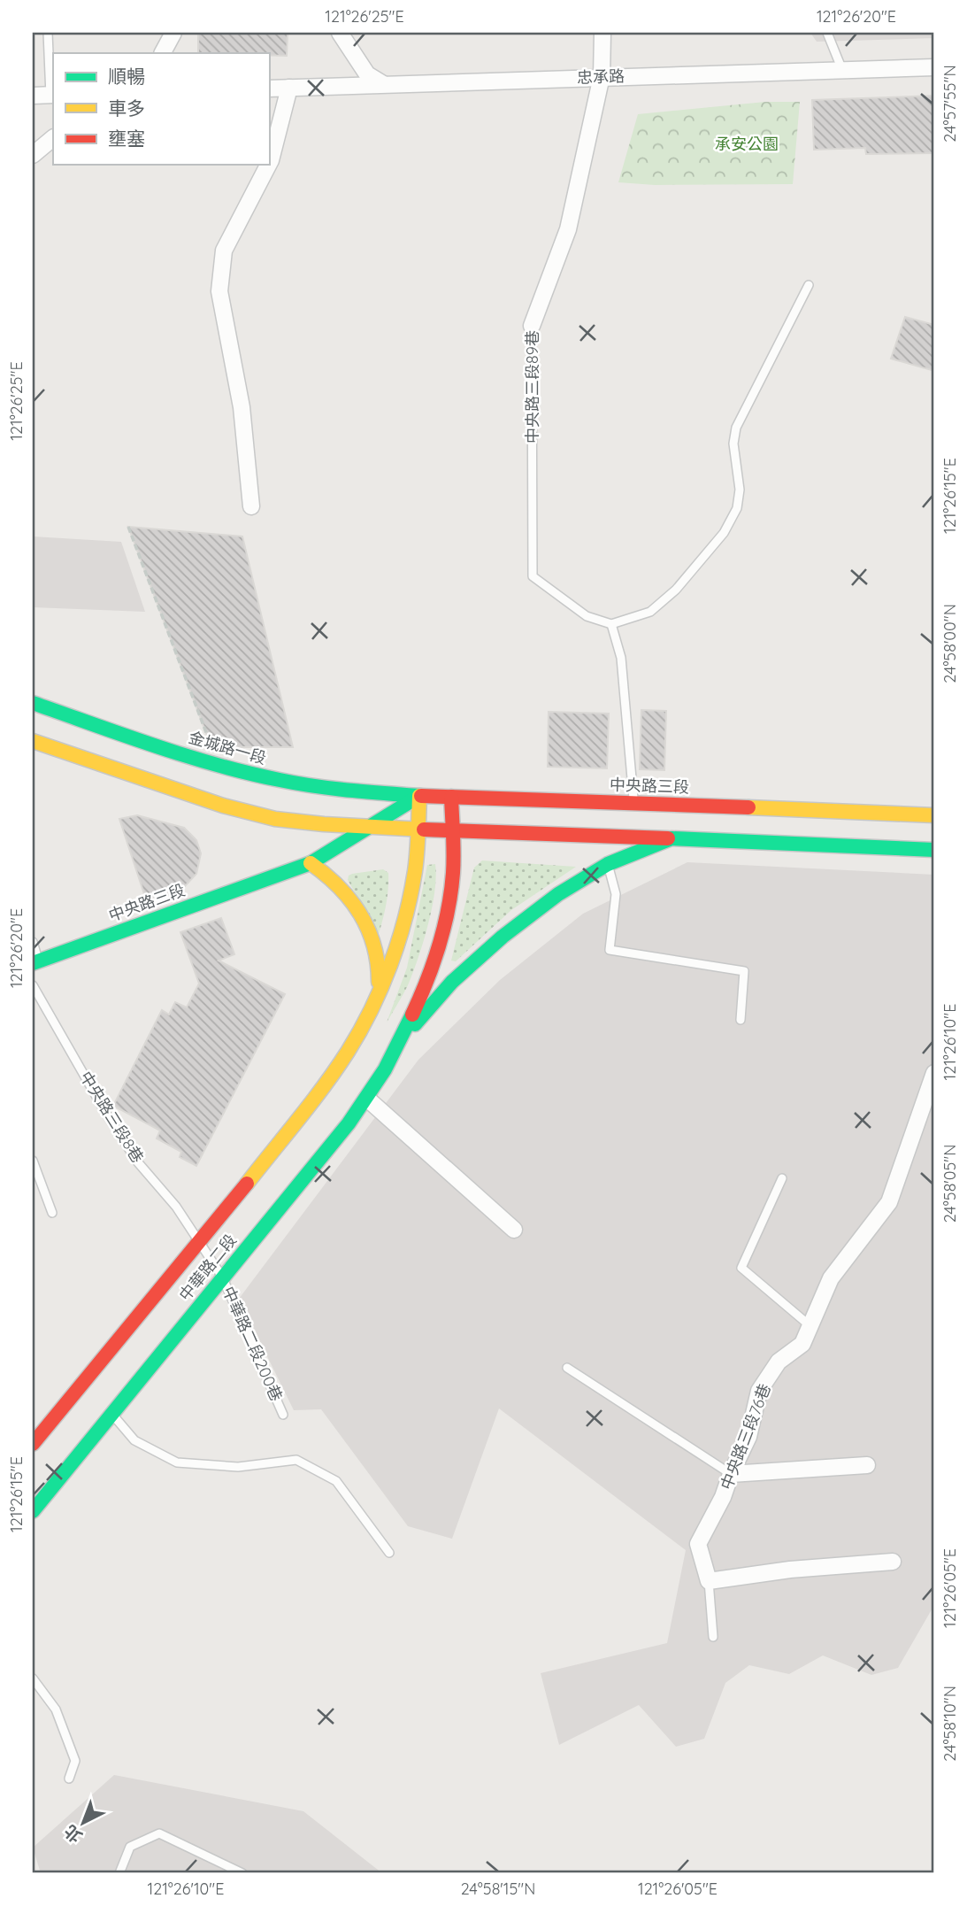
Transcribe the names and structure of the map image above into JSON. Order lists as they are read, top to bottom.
{
  "streets": {
    "main road": ["金城路一段", "中央路三段", "中華路二段"],
    "street": ["忠承路", "中央路三段89巷", "中央路三段76巷"],
    "lane": ["中央路三段8巷", "中華路二段200巷"]
  },
  "crossings": [
    ["忠承路", "中央路三段89巷"],
    ["金城路一段", "中央路三段"],
    ["金城路一段", "中華路二段"],
    ["中央路三段", "中華路二段"],
    ["中央路三段8巷", "中華路二段"],
    ["中央路三段8巷", "中華路二段200巷"],
    ["中華路二段", "中華路二段200巷"]
  ],
  "parks": ["承安公園"],
  "legend": ["順暢", "車多", "壅塞"],
  "north": "bottom left",
  "coordinates": [
    "121°26'25\"E",
    "121°26'20\"E",
    "24°57'55\"N",
    "121°26'15\"E",
    "24°58'00\"N",
    "121°26'10\"E",
    "24°58'05\"N",
    "121°26'05\"E",
    "24°58'10\"N",
    "24°58'15\"N"
  ]
}
